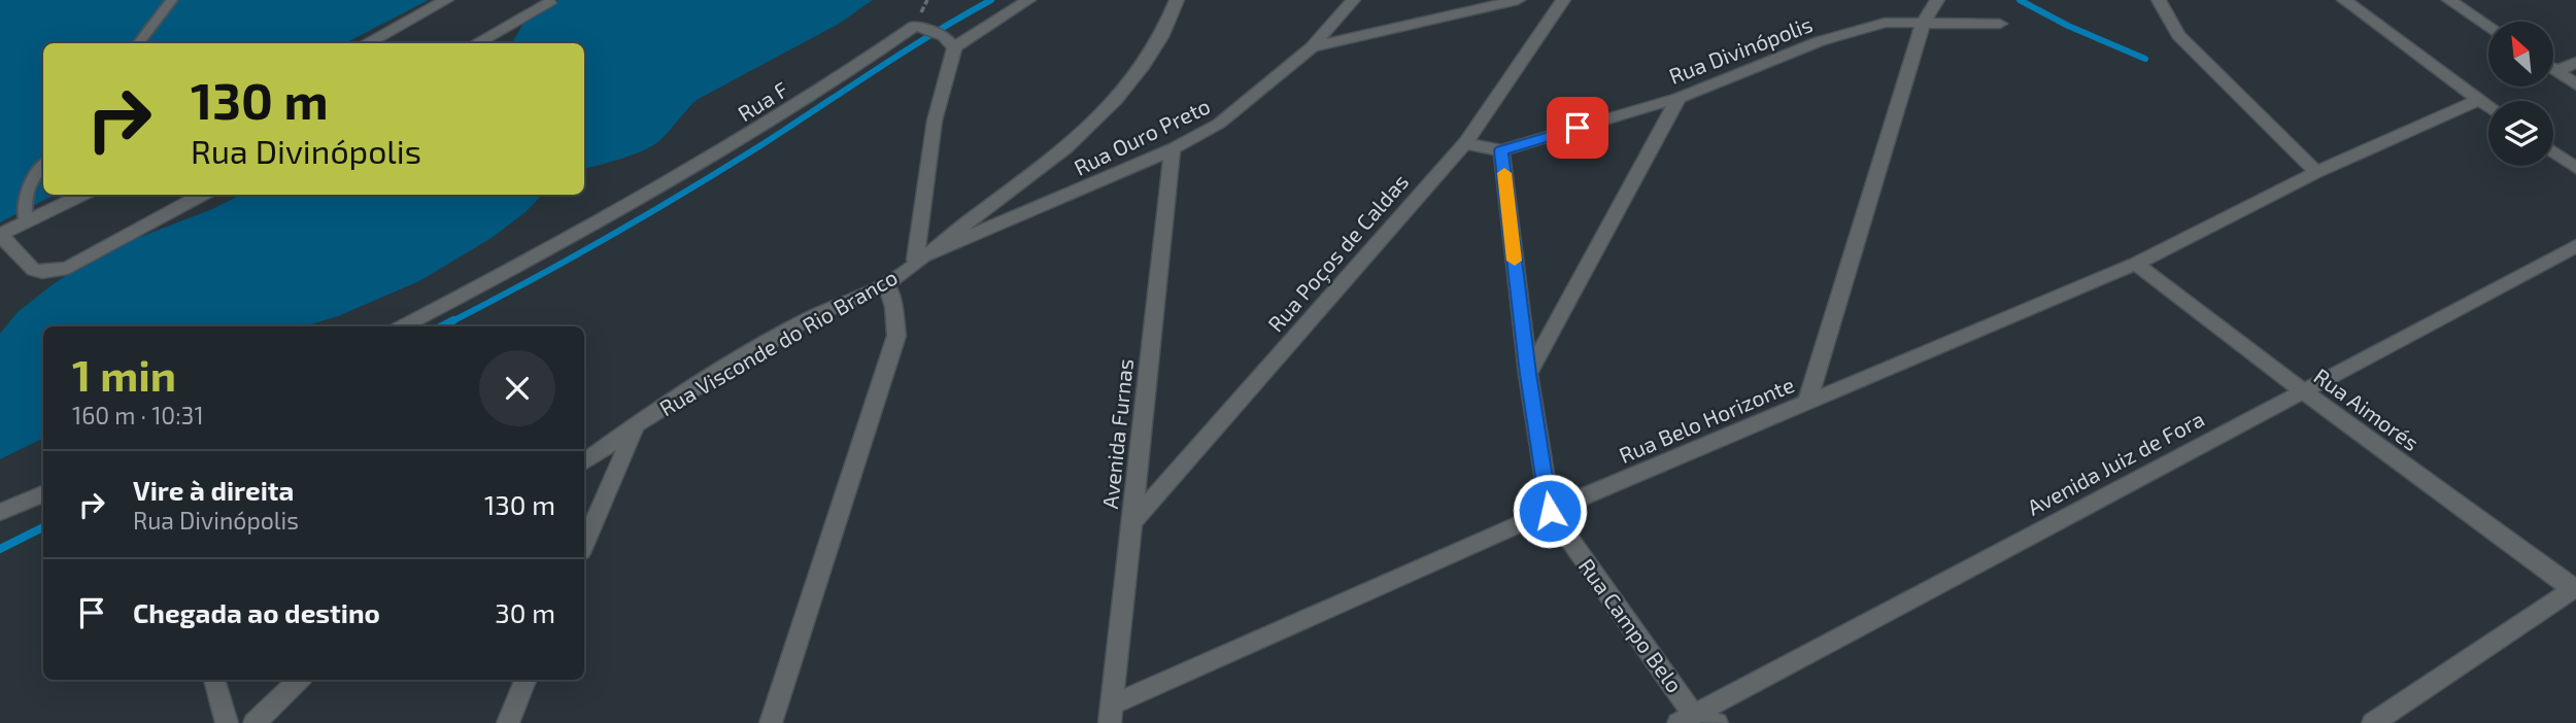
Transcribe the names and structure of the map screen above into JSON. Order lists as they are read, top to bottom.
{
  "streets": {
    "street": [
      "Rua Divinópolis",
      "Rua F",
      "Rua Ouro Preto",
      "Rua Poços de Caldas",
      "Rua Visconde do Rio Branco",
      "Rua Aimorés",
      "Rua Belo Horizonte",
      "Avenida Furnas",
      "Avenida Juiz de Fora",
      "Rua Campo Belo"
    ]
  },
  "crossings": [
    ["Rua Divinópolis", "Rua Campo Belo"],
    ["Rua Ouro Preto", "Rua Visconde do Rio Branco"],
    ["Rua Ouro Preto", "Avenida Furnas"],
    ["Rua Poços de Caldas", "Avenida Furnas"],
    ["Rua Aimorés", "Rua Belo Horizonte"],
    ["Rua Aimorés", "Avenida Juiz de Fora"],
    ["Rua Belo Horizonte", "Avenida Furnas"],
    ["Rua Belo Horizonte", "Rua Campo Belo"],
    ["Avenida Juiz de Fora", "Rua Campo Belo"]
  ],
  "north": "top left",
  "page": {
    "turn": ["130 m", "Rua Divinópolis"],
    "heading": ["1 min", "160 m · 10:31"],
    "list": [
      {
        "name": "Vire à direita",
        "note": "Rua Divinópolis",
        "value": "130 m"
      },
      {
        "name": "Chegada ao destino",
        "value": "30 m"
      }
    ]
  }
}
